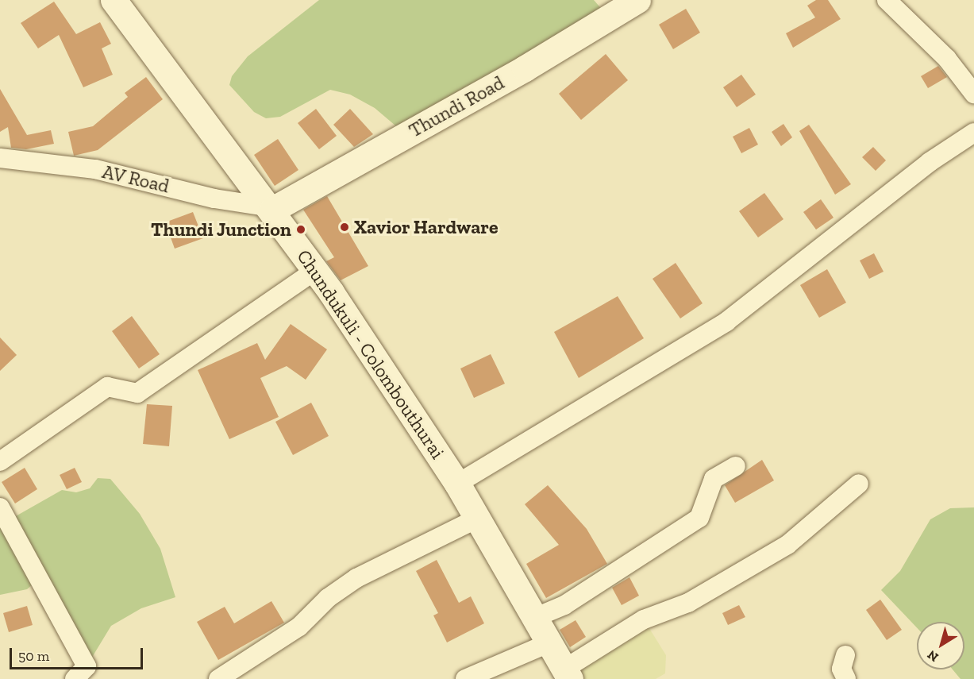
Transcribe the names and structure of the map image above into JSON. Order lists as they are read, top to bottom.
{
  "streets": {
    "main road": ["Thundi Road", "Chundukuli - Colombouthurai"],
    "street": ["AV Road"]
  },
  "crossings": [
    ["Thundi Road", "AV Road"],
    ["Thundi Road", "Chundukuli - Colombouthurai"],
    ["AV Road", "Chundukuli - Colombouthurai"]
  ],
  "places": ["Xavior Hardware", "Thundi Junction"],
  "scale_bar": "50 m",
  "north": "bottom left"
}
